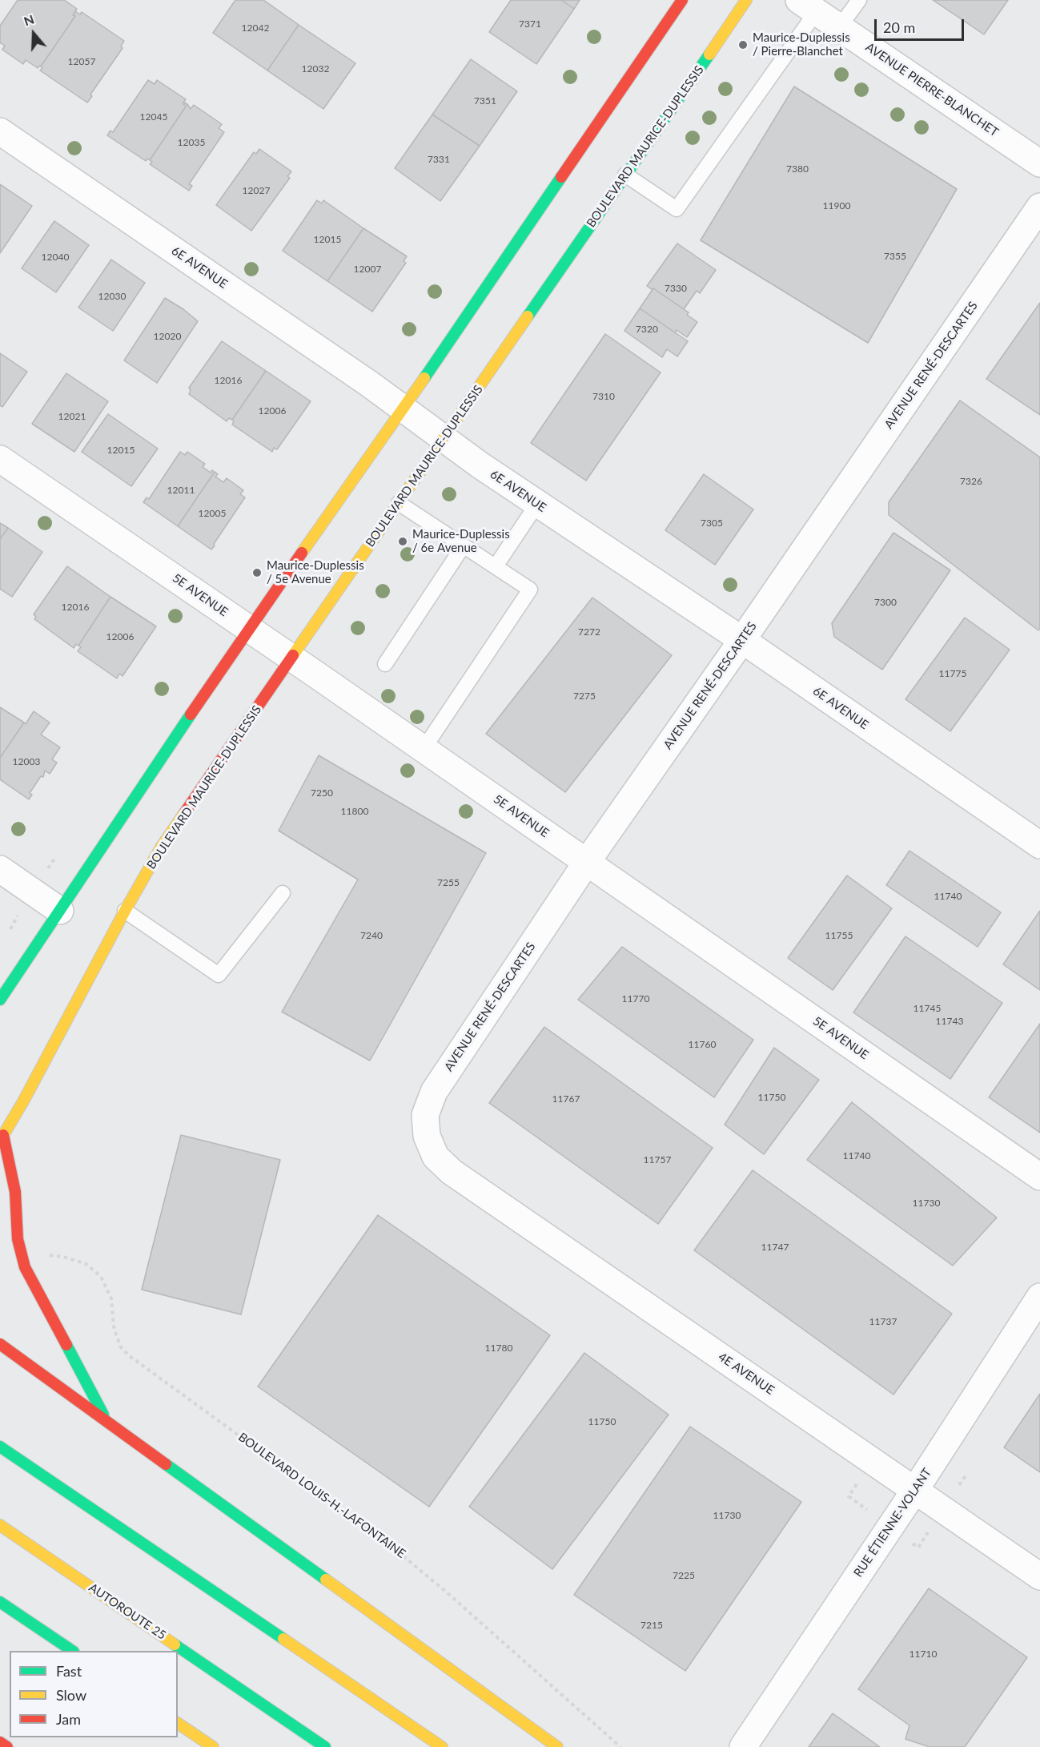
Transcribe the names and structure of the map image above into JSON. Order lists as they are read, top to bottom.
{
  "streets": {
    "main road": ["BOULEVARD MAURICE-DUPLESSIS", "AUTOROUTE 25"],
    "street": [
      "AVENUE PIERRE-BLANCHET",
      "6E AVENUE",
      "AVENUE RENÉ-DESCARTES",
      "5E AVENUE",
      "4E AVENUE",
      "RUE ÉTIENNE-VOLANT"
    ],
    "path": ["BOULEVARD LOUIS-H.-LAFONTAINE"]
  },
  "crossings": [
    ["BOULEVARD MAURICE-DUPLESSIS", "6E AVENUE"],
    ["BOULEVARD MAURICE-DUPLESSIS", "5E AVENUE"],
    ["6E AVENUE", "AVENUE RENÉ-DESCARTES"],
    ["AVENUE RENÉ-DESCARTES", "5E AVENUE"],
    ["AVENUE RENÉ-DESCARTES", "4E AVENUE"],
    ["4E AVENUE", "RUE ÉTIENNE-VOLANT"]
  ],
  "places": ["Maurice-Duplessis / Pierre-Blanchet", "Maurice-Duplessis / 6e Avenue", "Maurice-Duplessis / 5e Avenue"],
  "house_numbers": [
    "7371",
    "12042",
    "12057",
    "12032",
    "7351",
    "12045",
    "12035",
    "7331",
    "7380",
    "12027",
    "11900",
    "12015",
    "7355",
    "12040",
    "12007",
    "7330",
    "12030",
    "7320",
    "12020",
    "12016",
    "7310",
    "12006",
    "12021",
    "12015",
    "7326",
    "12011",
    "12005",
    "7305",
    "7300",
    "12016",
    "7272",
    "12006",
    "11775",
    "7275",
    "12003",
    "7250",
    "11800",
    "7255",
    "11740",
    "7240",
    "11755",
    "11770",
    "11745",
    "11743",
    "11760",
    "11750",
    "11767",
    "11740",
    "11757",
    "11730",
    "11747",
    "11737",
    "11780",
    "11750",
    "11730",
    "7225",
    "7215",
    "11710"
  ],
  "legend": ["Fast", "Slow", "Jam"],
  "scale_bar": "20 m",
  "north": "top"
}
